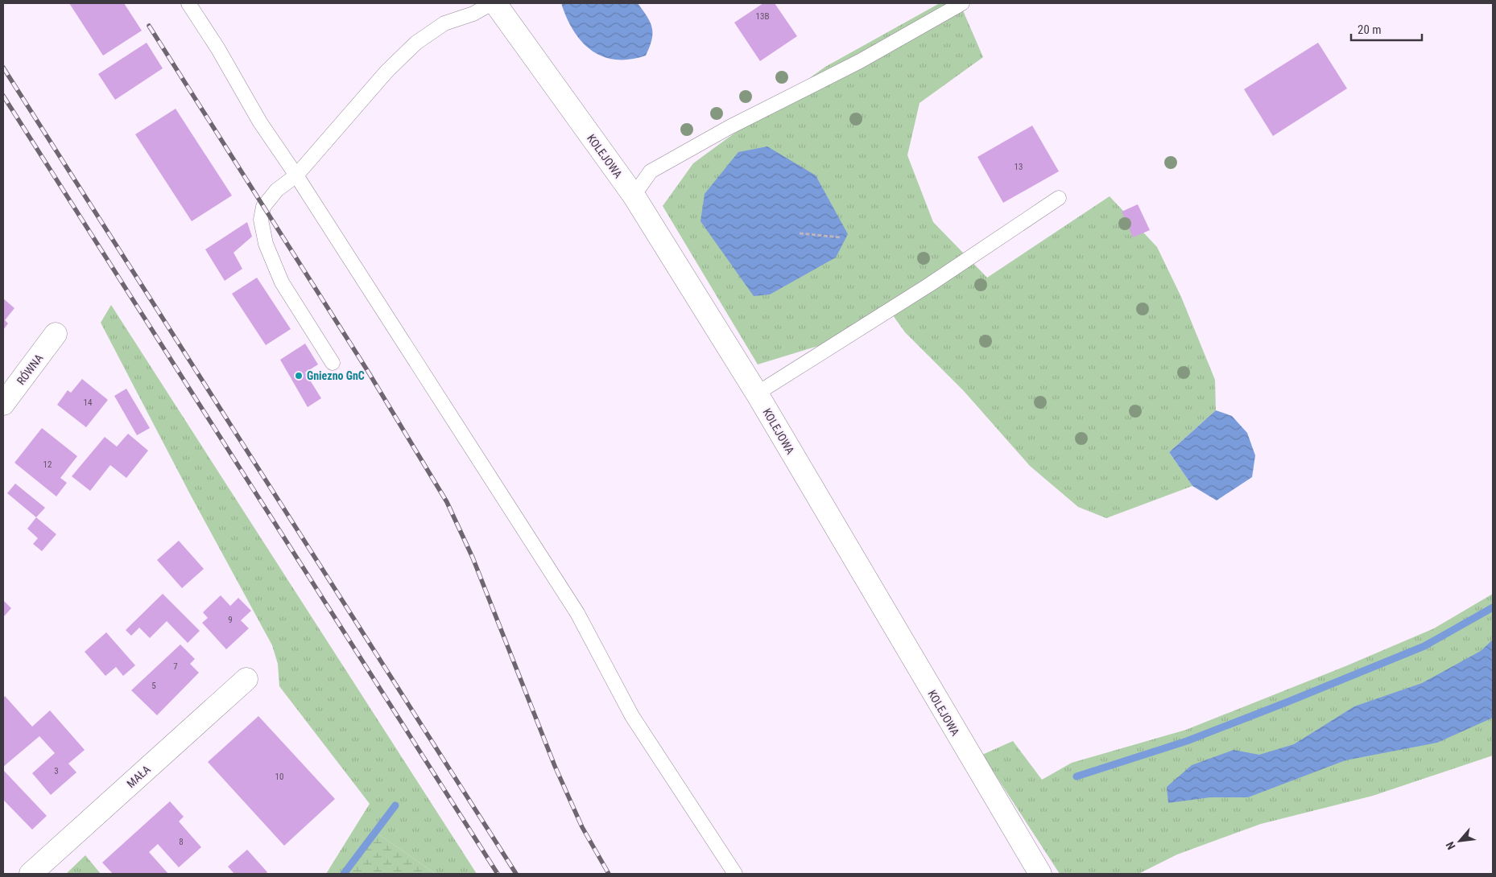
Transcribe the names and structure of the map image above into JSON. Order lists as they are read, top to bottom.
{
  "streets": {
    "street": ["KOLEJOWA", "RÓWNA", "MAŁA"]
  },
  "places": ["Gniezno GnC"],
  "house_numbers": [
    "13B",
    "13",
    "14",
    "12",
    "9",
    "7",
    "5",
    "3",
    "10",
    "8"
  ],
  "scale_bar": "20 m",
  "north": "bottom left"
}
